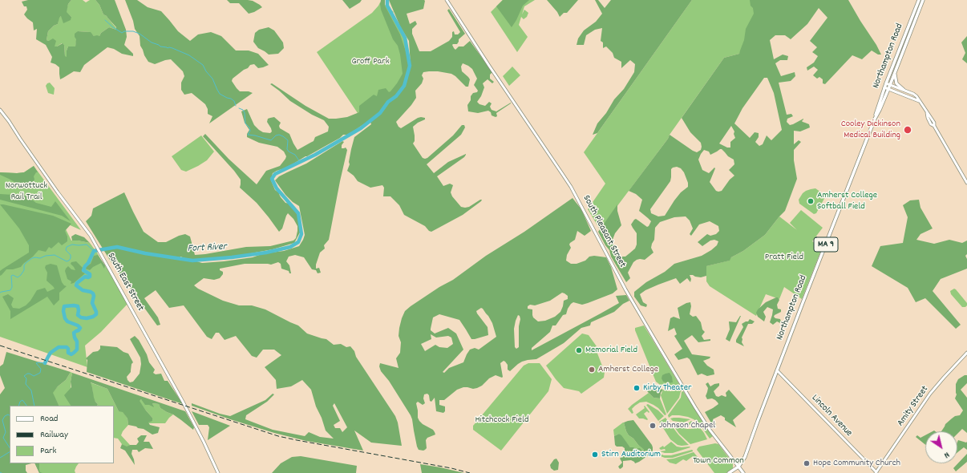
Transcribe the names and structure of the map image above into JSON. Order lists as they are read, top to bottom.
{
  "streets": {
    "main road": [
      "Northampton Road",
      "South Pleasant Street",
      "MA 9",
      "South East Street",
      "Amity Street",
      "Lincoln Avenue"
    ]
  },
  "crossings": [
    ["Northampton Road", "South Pleasant Street"],
    ["Northampton Road", "MA 9"],
    ["Northampton Road", "Lincoln Avenue"],
    ["South Pleasant Street", "MA 9"],
    ["Amity Street", "Lincoln Avenue"]
  ],
  "water": ["Fort River"],
  "parks": [
    "Groff Park",
    "Norwottuck Rail Trail",
    "Pratt Field",
    "Hitchcock Field",
    "Town Common"
  ],
  "places": [
    "Cooley Dickinson Medical Building",
    "Amherst College Softball Field",
    "Memorial Field",
    "Amherst College",
    "Kirby Theater",
    "Johnson Chapel",
    "Stirn Auditorium",
    "Hope Community Church"
  ],
  "legend": ["Road", "Railway", "Park"],
  "north": "bottom right"
}
